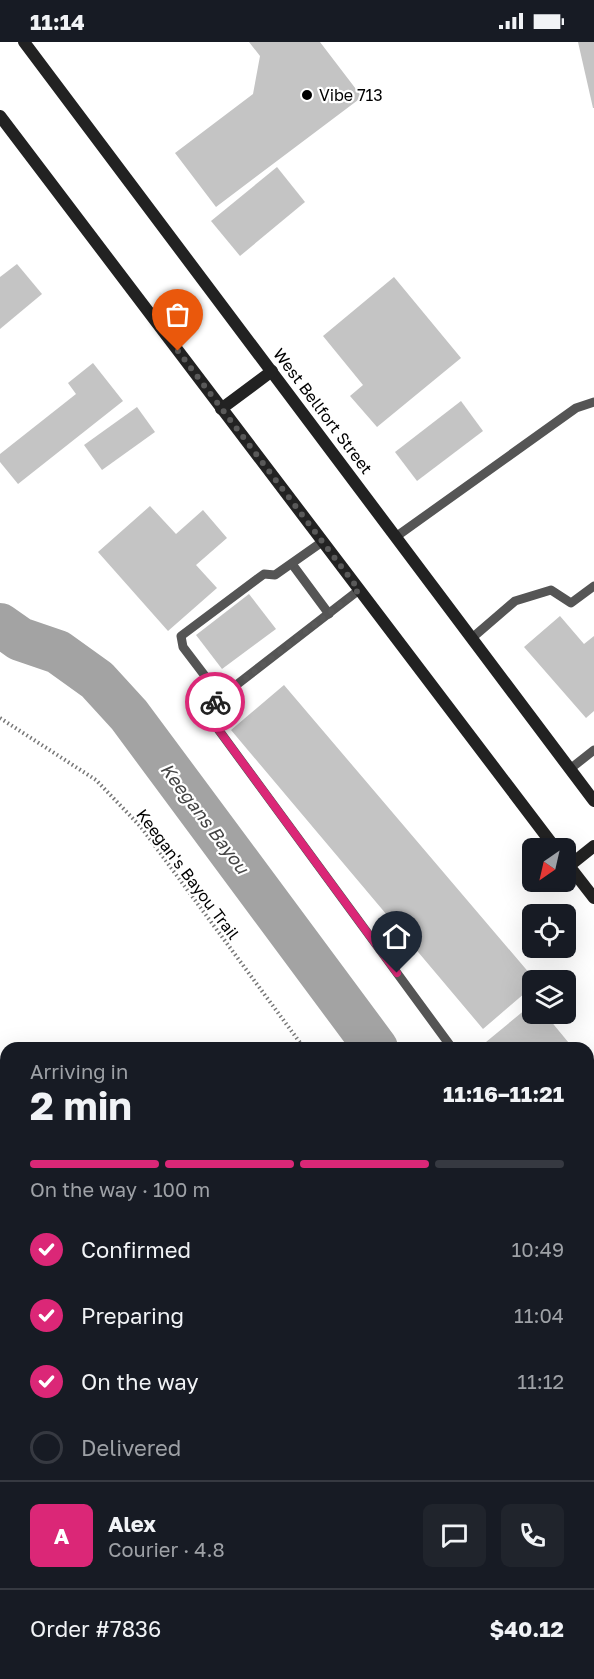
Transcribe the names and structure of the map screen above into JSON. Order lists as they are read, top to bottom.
{
  "streets": {
    "main road": ["West Bellfort Street"],
    "path": ["Keegan's Bayou Trail"]
  },
  "water": ["Keegans Bayou"],
  "places": ["Vibe 713"],
  "north": "bottom left",
  "page": {
    "status": "11:14",
    "heading": ["2 min", "Arriving in", "11:16–11:21"],
    "panel": [
      "Alex",
      "Courier · 4.8",
      "Order #7836",
      "$40.12"
    ],
    "bar": "On the way · 100 m",
    "list": [
      ["Confirmed", "10:49"],
      ["Preparing", "11:04"],
      ["On the way", "11:12"],
      "Delivered"
    ],
    "round": "A"
  }
}
